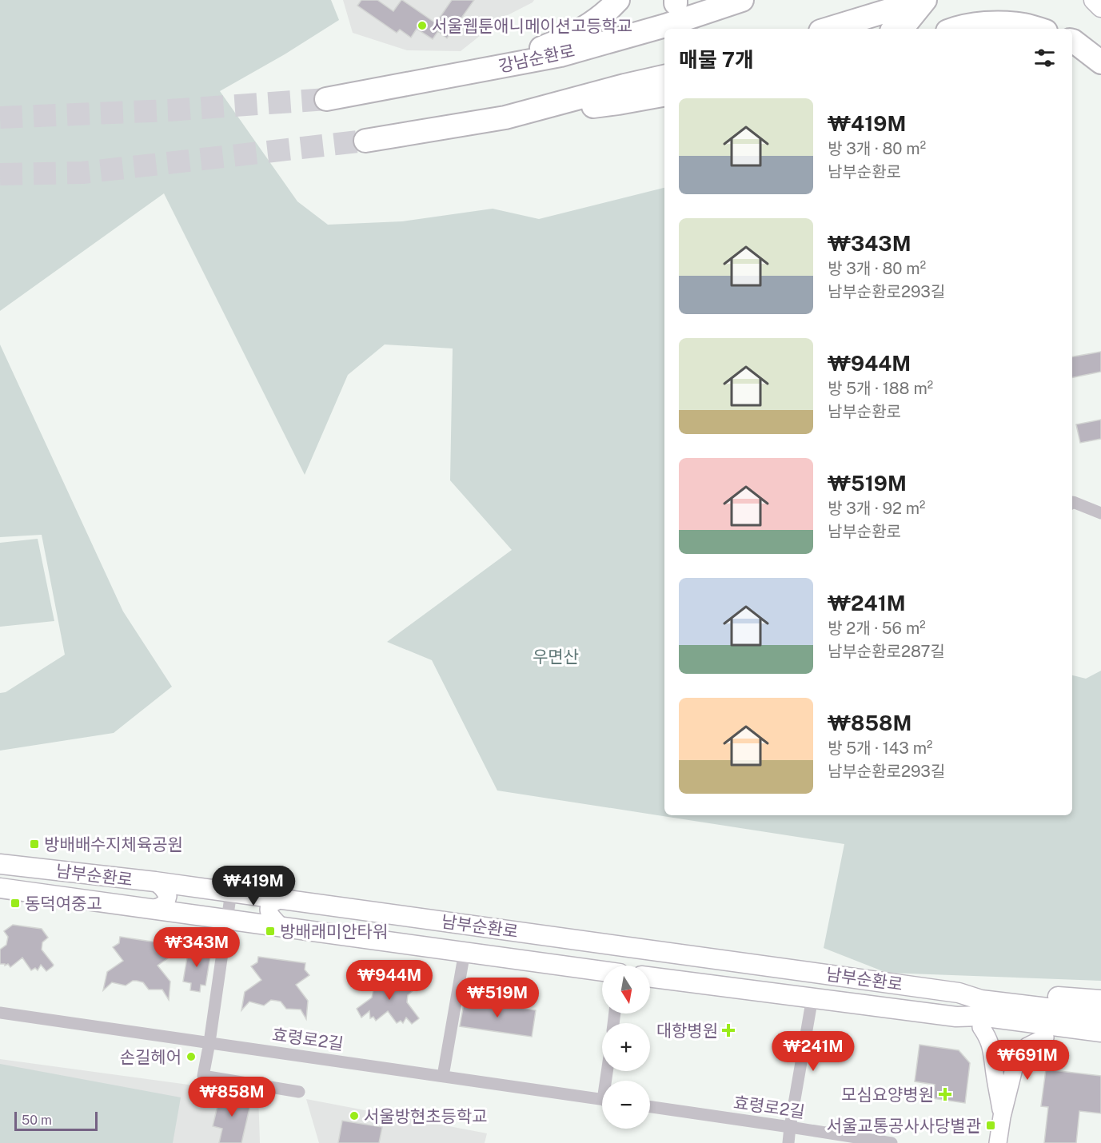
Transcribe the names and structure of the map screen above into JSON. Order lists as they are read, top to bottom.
{
  "streets": {
    "highway": ["강남순환로"],
    "main road": ["남부순환로"],
    "street": ["효령로2길"]
  },
  "parks": ["우면산"],
  "places": {
    "other": ["서울웹툰애니메이션고등학교", "손길헤어", "서울방현초등학교"],
    "transit": [
      "방배배수지체육공원",
      "동덕여중고",
      "방배래미안타워",
      "서울교통공사사당별관"
    ],
    "health": ["대항병원", "모심요양병원"]
  },
  "scale_bar": "50 m",
  "north": "bottom",
  "page": {
    "heading": "매물 7개",
    "list": [
      {
        "name": "₩419M",
        "note": "방 3개 · 80 m² · 남부순환로"
      },
      {
        "name": "₩343M",
        "note": "방 3개 · 80 m² · 남부순환로293길"
      },
      {
        "name": "₩944M",
        "note": "방 5개 · 188 m² · 남부순환로"
      },
      {
        "name": "₩519M",
        "note": "방 3개 · 92 m² · 남부순환로"
      },
      {
        "name": "₩241M",
        "note": "방 2개 · 56 m² · 남부순환로287길"
      },
      {
        "name": "₩858M",
        "note": "방 5개 · 143 m² · 남부순환로293길"
      }
    ],
    "price": [
      "₩419M",
      "₩343M",
      "₩944M",
      "₩519M",
      "₩241M",
      "₩691M",
      "₩858M"
    ],
    "map_buttons": ["+", "−"],
    "scale": "50 m"
  }
}
